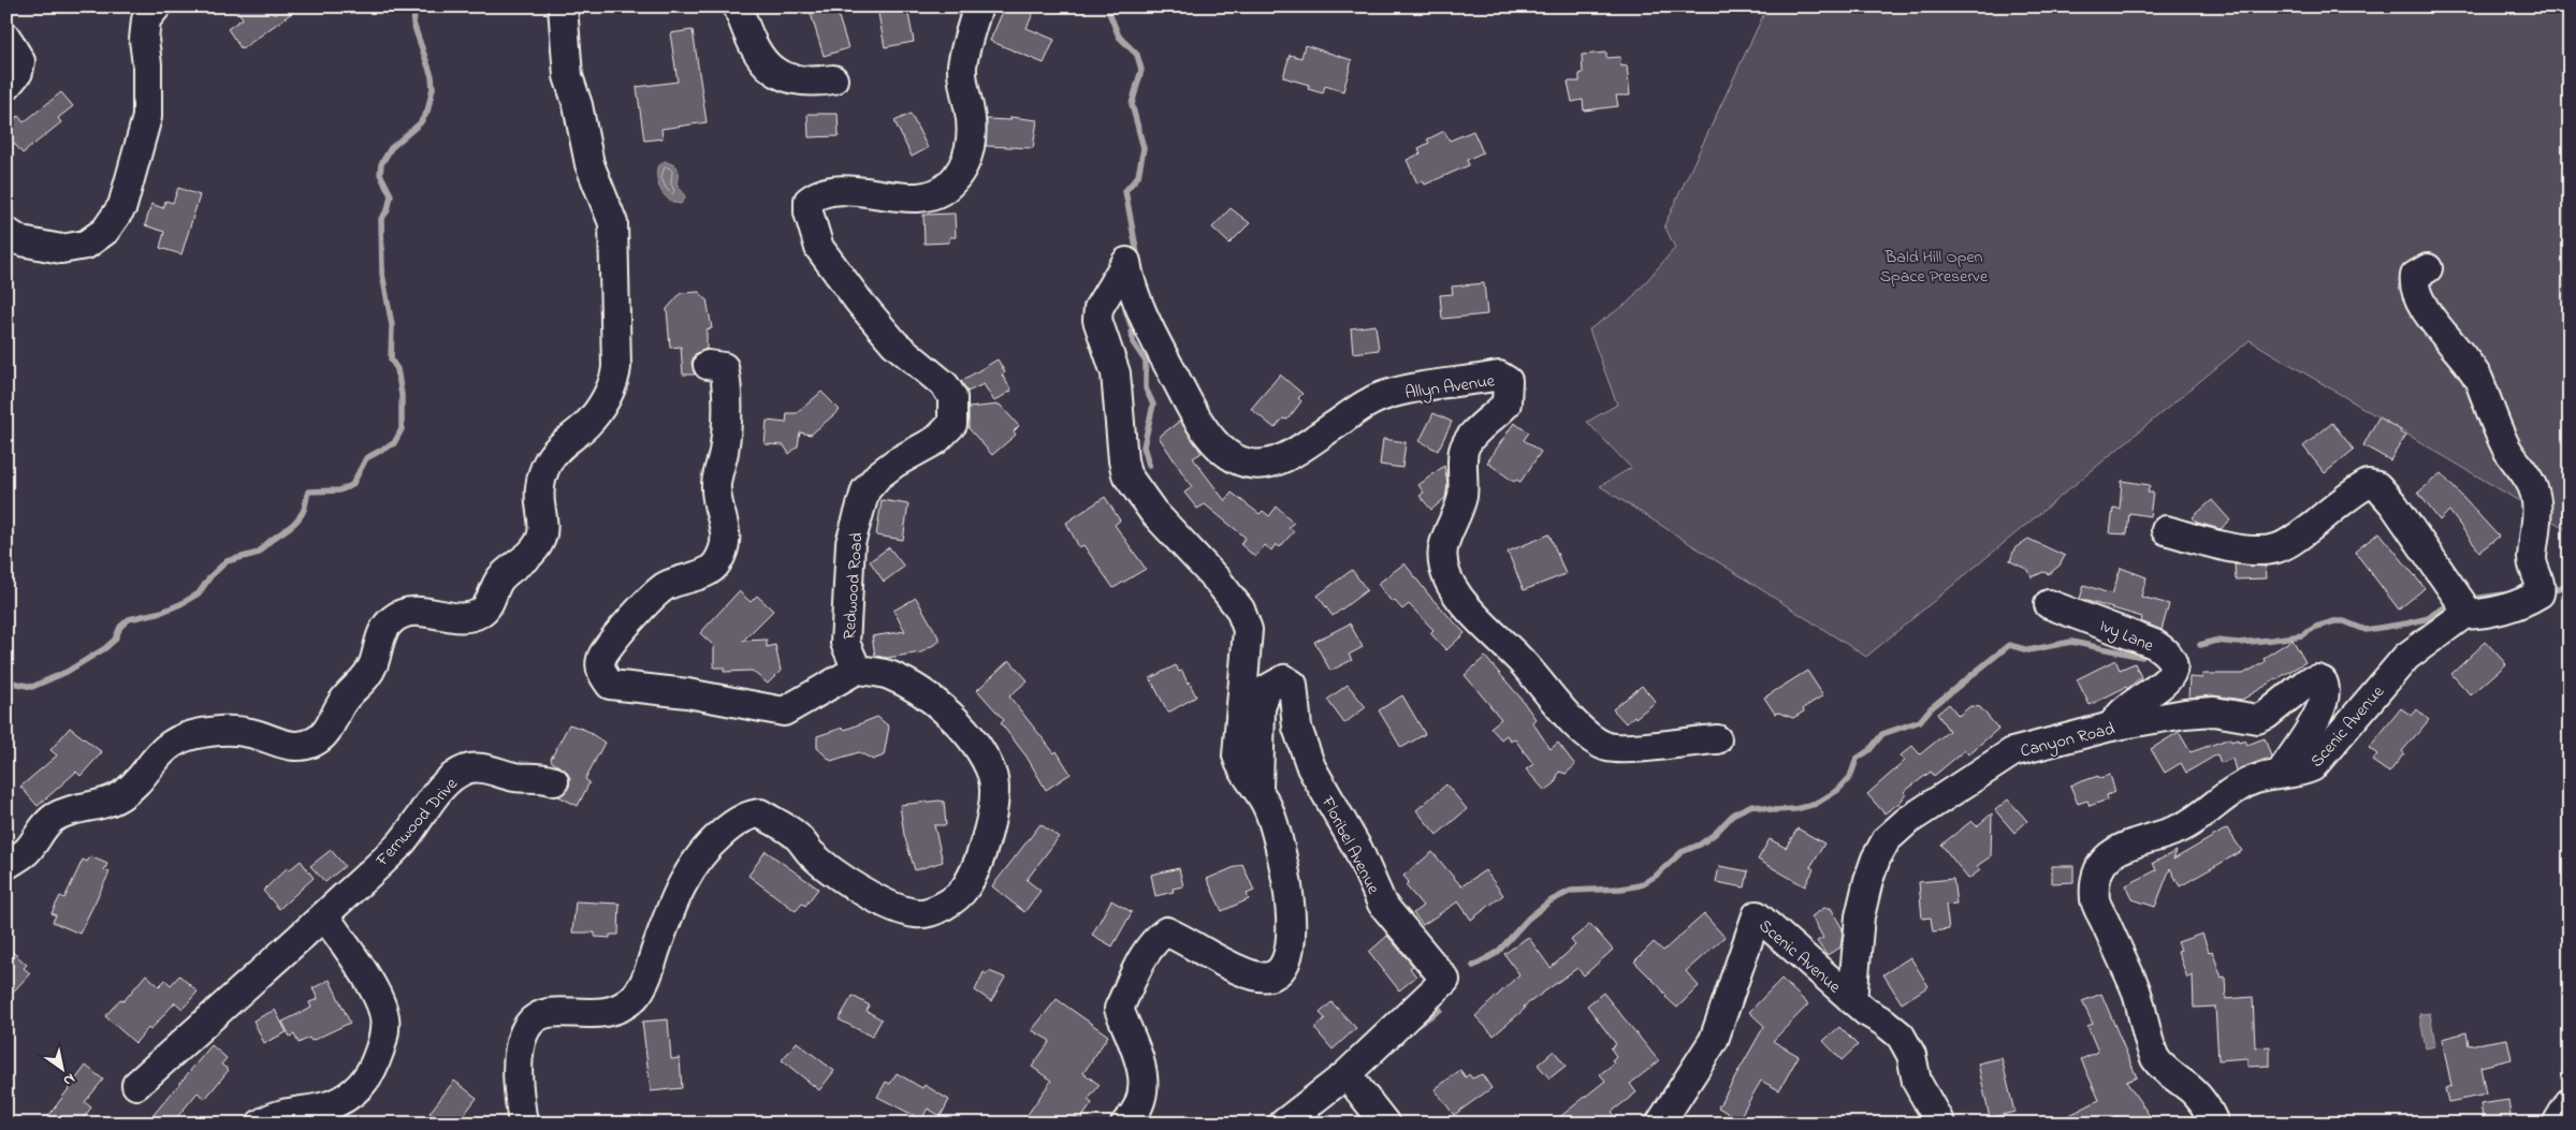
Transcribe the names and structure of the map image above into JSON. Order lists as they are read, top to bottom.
{
  "streets": {
    "street": [
      "Allyn Avenue",
      "Redwood Road",
      "Ivy Lane",
      "Scenic Avenue",
      "Canyon Road",
      "Fernwood Drive",
      "Floribel Avenue"
    ]
  },
  "crossings": [
    ["Allyn Avenue", "Floribel Avenue"],
    ["Ivy Lane", "Canyon Road"],
    ["Scenic Avenue", "Canyon Road"]
  ],
  "parks": ["Bald Hill Open Space Preserve"],
  "north": "bottom right"
}
